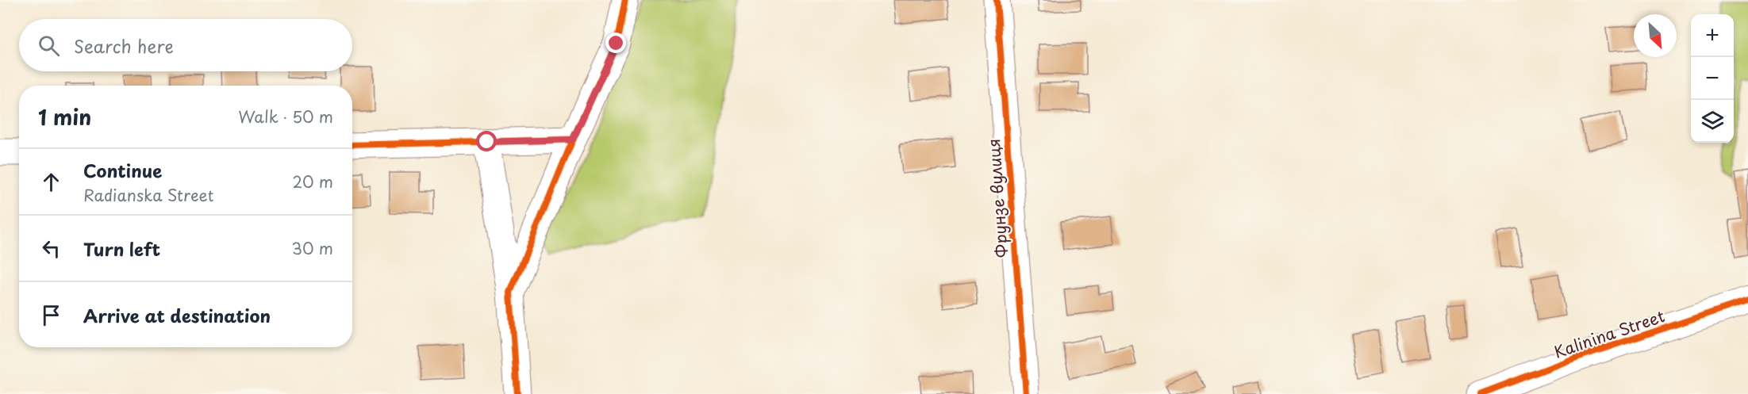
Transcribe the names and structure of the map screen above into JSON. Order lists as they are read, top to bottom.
{
  "streets": {
    "street": ["Фрунзе вулиця", "Kalinina Street"]
  },
  "north": "bottom right",
  "page": {
    "map_buttons": ["+", "−"],
    "search": "Search here",
    "heading": ["1 min", "Walk · 50 m"],
    "list": [
      ["Continue", "Radianska Street", "20 m"],
      ["Turn left", "30 m"],
      "Arrive at destination"
    ]
  }
}
